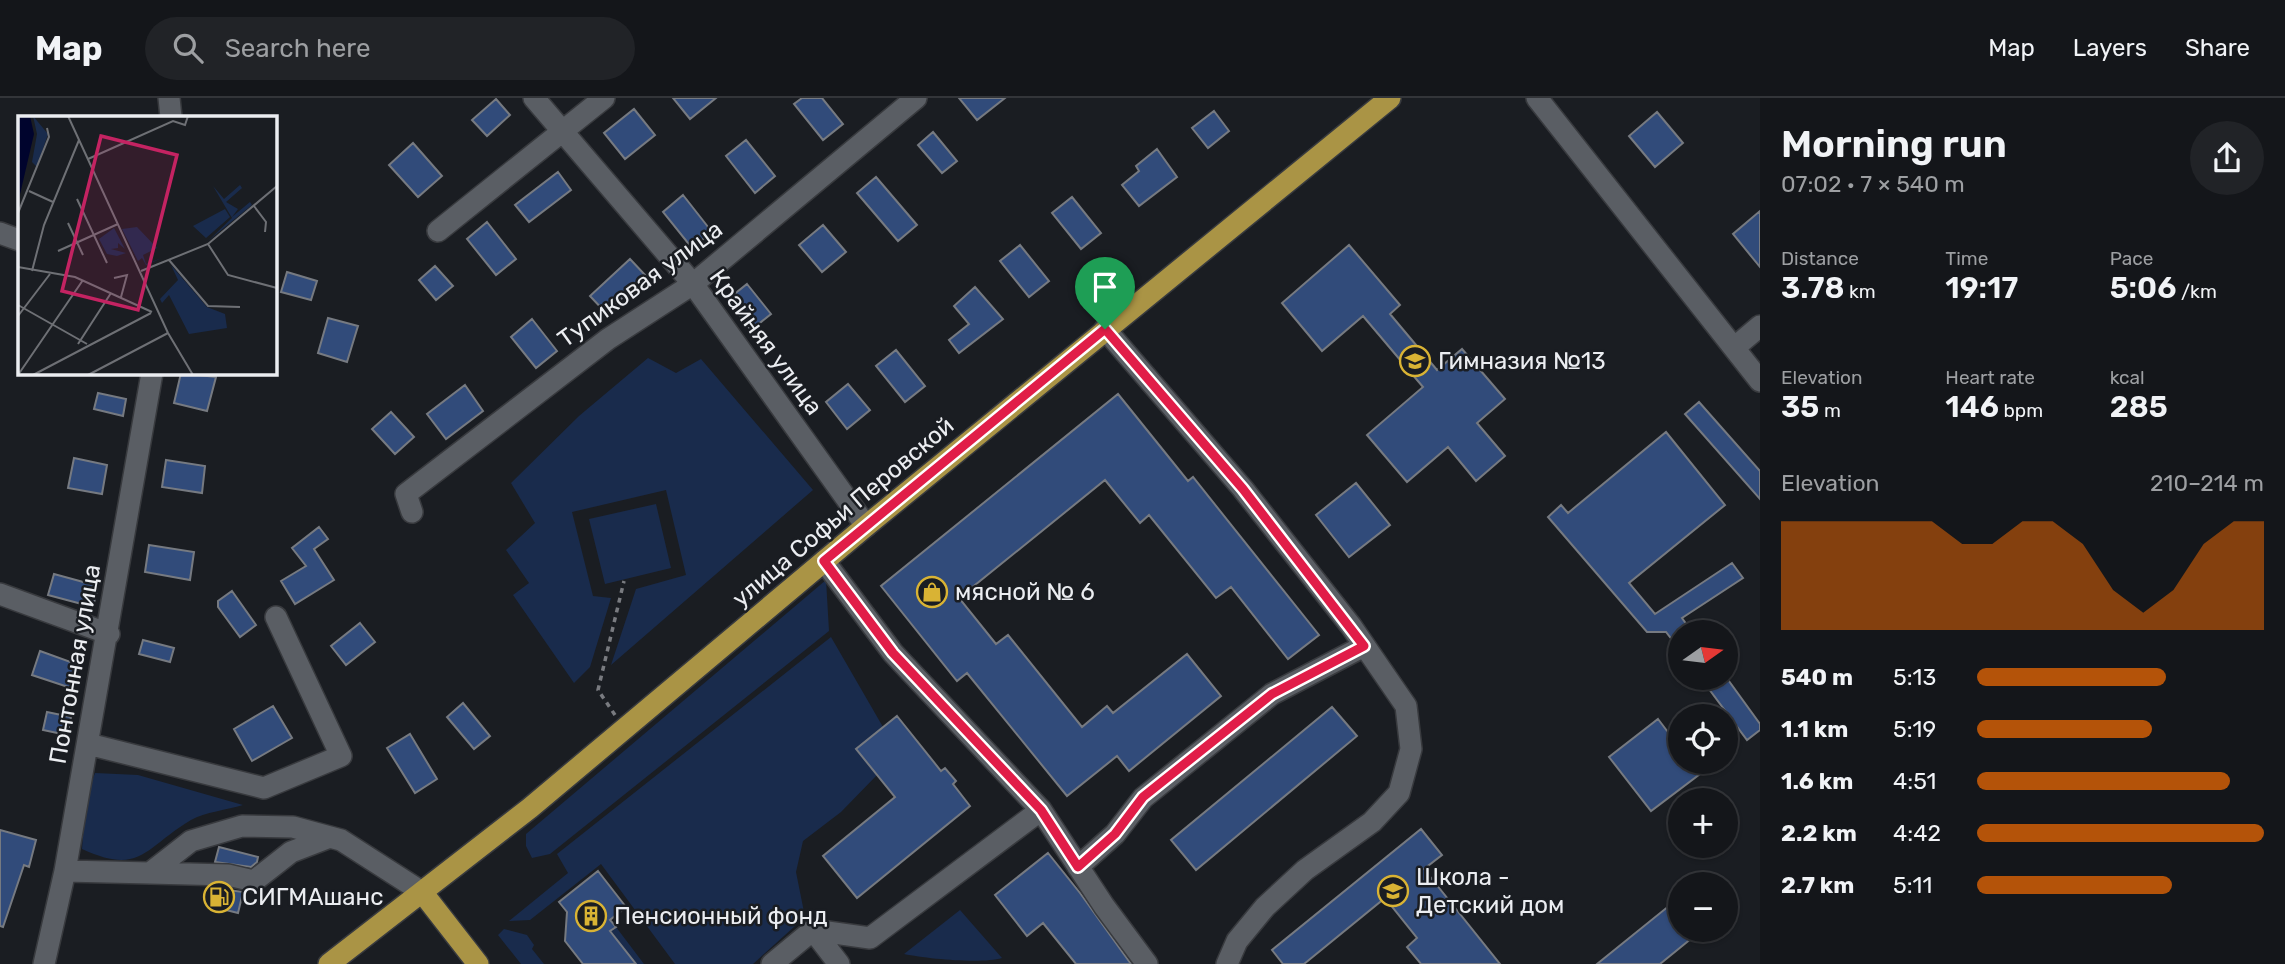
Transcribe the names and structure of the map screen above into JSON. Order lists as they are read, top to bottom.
{
  "streets": {
    "main road": ["улица Софьи Перовской"],
    "street": ["Тупиковая улица", "Крайняя улица", "Понтонная улица"]
  },
  "crossings": [
    ["Тупиковая улица", "Крайняя улица"],
    ["Крайняя улица", "улица Софьи Перовской"]
  ],
  "places": {
    "school or university": ["Гимназия №13", "Школа - Детский дом"],
    "shop": ["мясной № 6"],
    "fuel station": ["СИГМАшанс"],
    "building": ["Пенсионный фонд"]
  },
  "north": "right",
  "page": {
    "header": "Map",
    "search": "Search here",
    "nav": ["Map", "Layers", "Share"],
    "heading": ["Morning run", "07:02 · 7 × 540 m"],
    "stats": [
      ["Distance", "3.78 km"],
      ["Time", "19:17"],
      ["Pace", "5:06 /km"],
      ["Elevation", "35 m"],
      ["Heart rate", "146 bpm"],
      ["kcal", "285"]
    ],
    "chart": ["Elevation", "210–214 m"],
    "map_buttons": ["+", "−"],
    "list": [
      {
        "name": "540 m",
        "note": "5:13"
      },
      {
        "name": "1.1 km",
        "note": "5:19"
      },
      {
        "name": "1.6 km",
        "note": "4:51"
      },
      {
        "name": "2.2 km",
        "note": "4:42"
      },
      {
        "name": "2.7 km",
        "note": "5:11"
      }
    ]
  }
}
